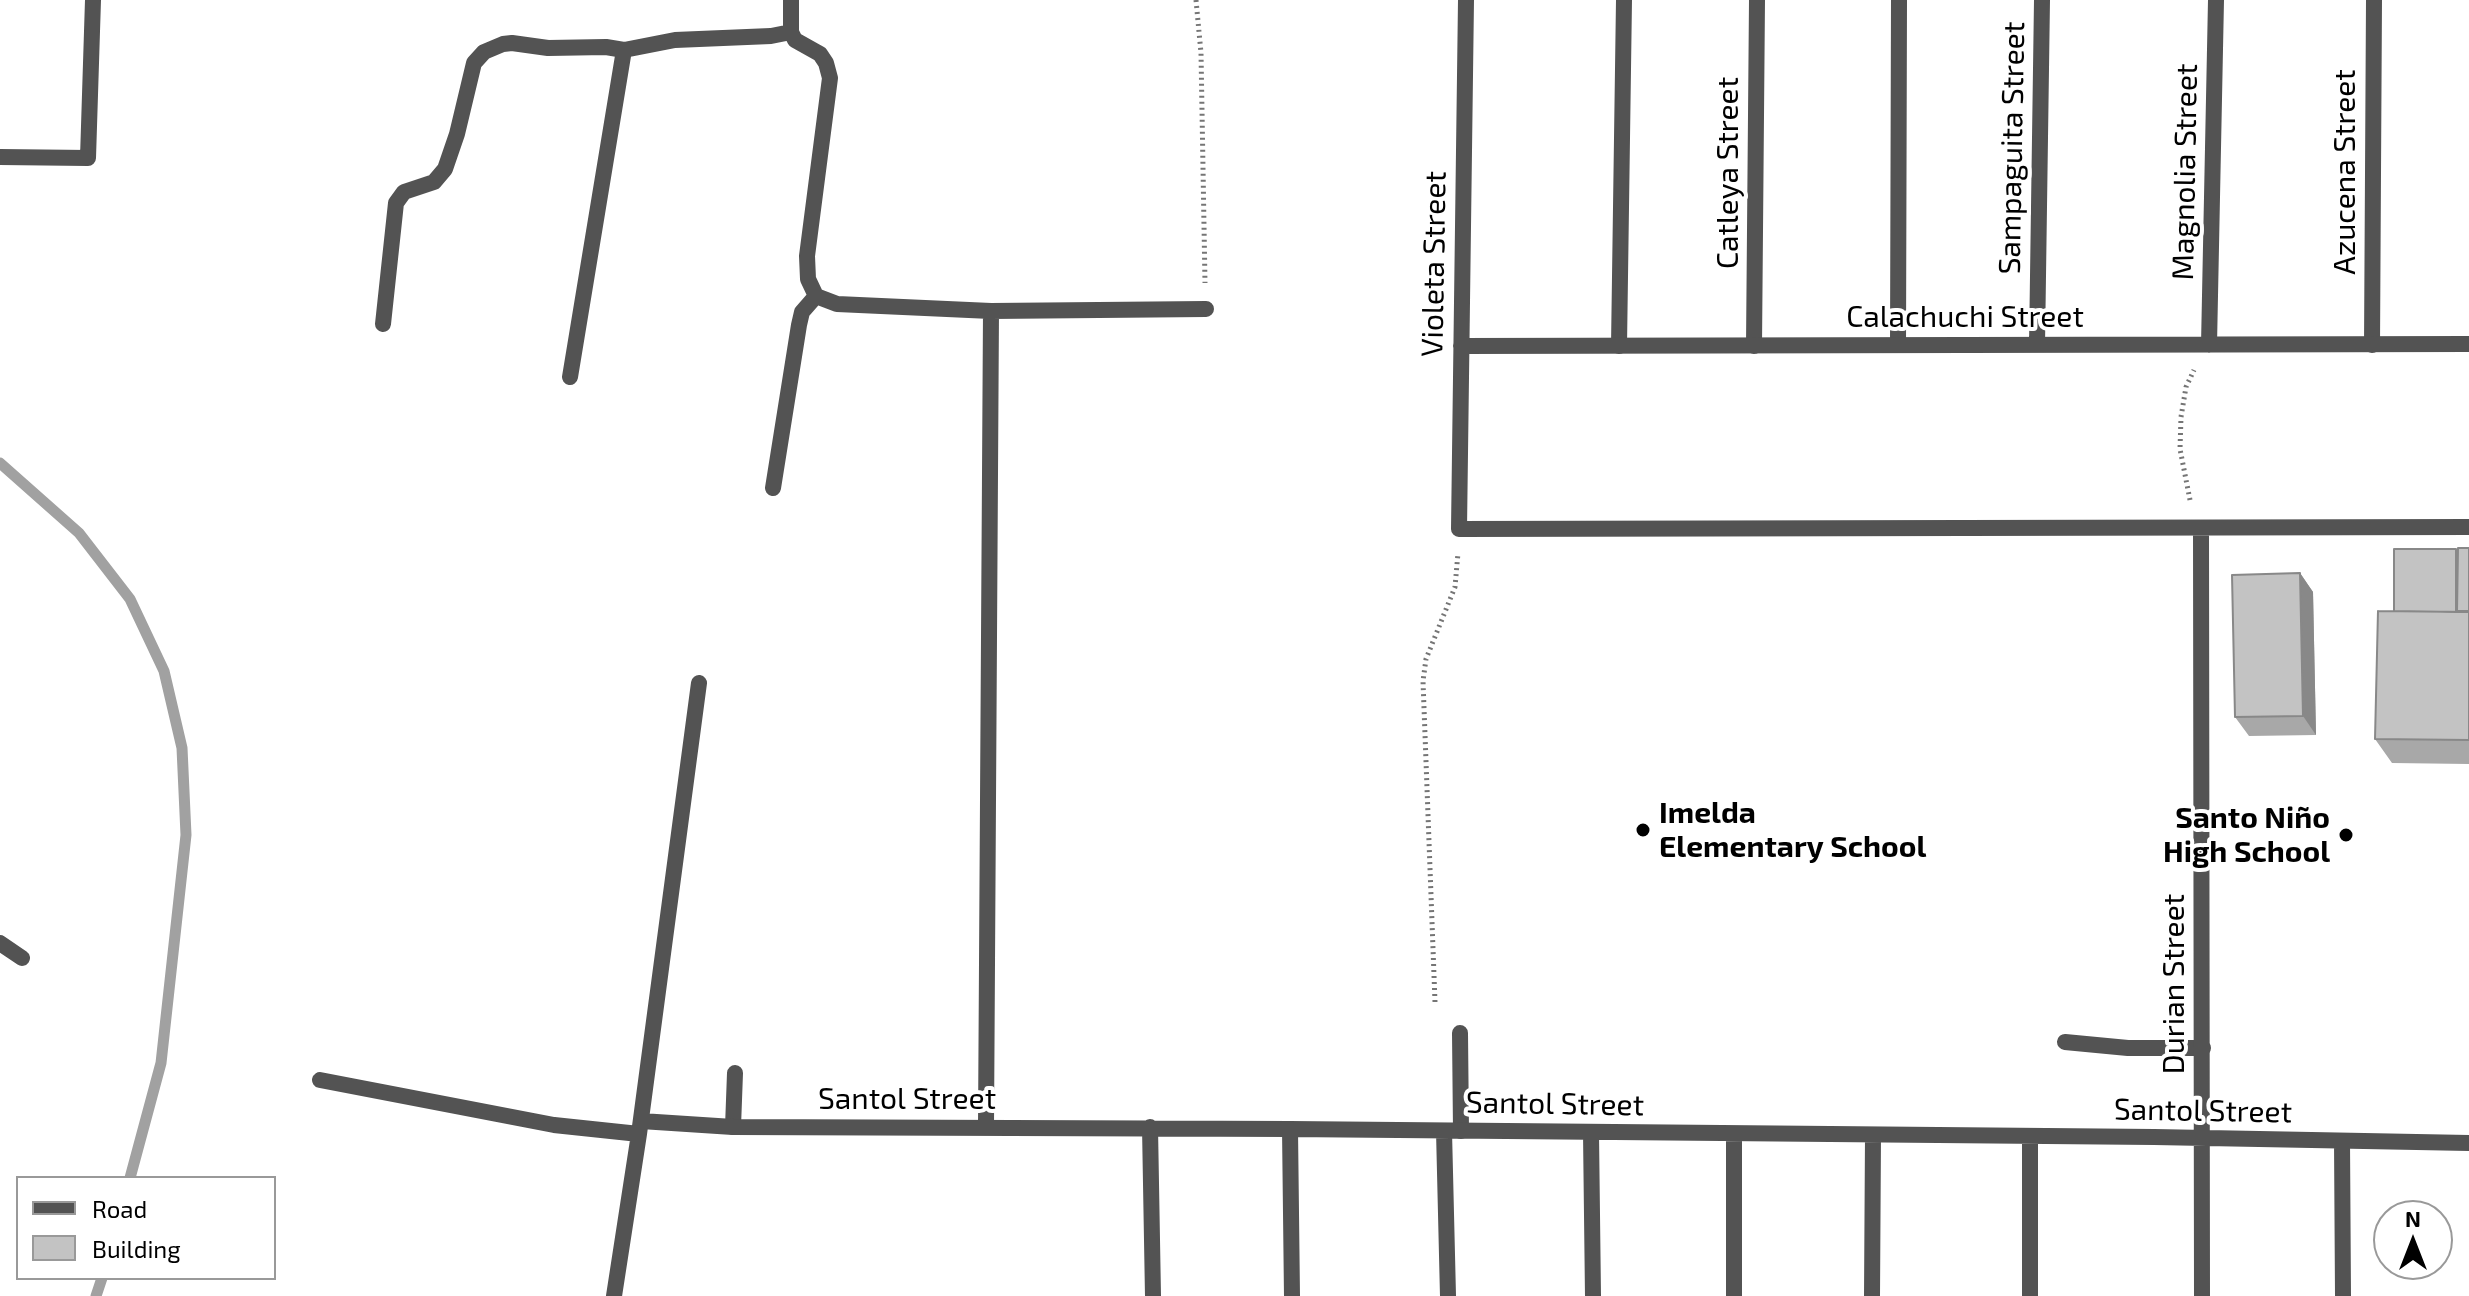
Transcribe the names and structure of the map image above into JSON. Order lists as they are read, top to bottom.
{
  "streets": {
    "street": [
      "Sampaguita Street",
      "Magnolia Street",
      "Azucena Street",
      "Catleya Street",
      "Violeta Street",
      "Calachuchi Street",
      "Durian Street",
      "Santol Street"
    ]
  },
  "crossings": [
    ["Sampaguita Street", "Calachuchi Street"],
    ["Magnolia Street", "Calachuchi Street"],
    ["Azucena Street", "Calachuchi Street"],
    ["Catleya Street", "Calachuchi Street"],
    ["Violeta Street", "Calachuchi Street"],
    ["Durian Street", "Santol Street"]
  ],
  "places": ["Imelda Elementary School", "Santo Niño High School"],
  "legend": ["Road", "Building"],
  "north": "top"
}
